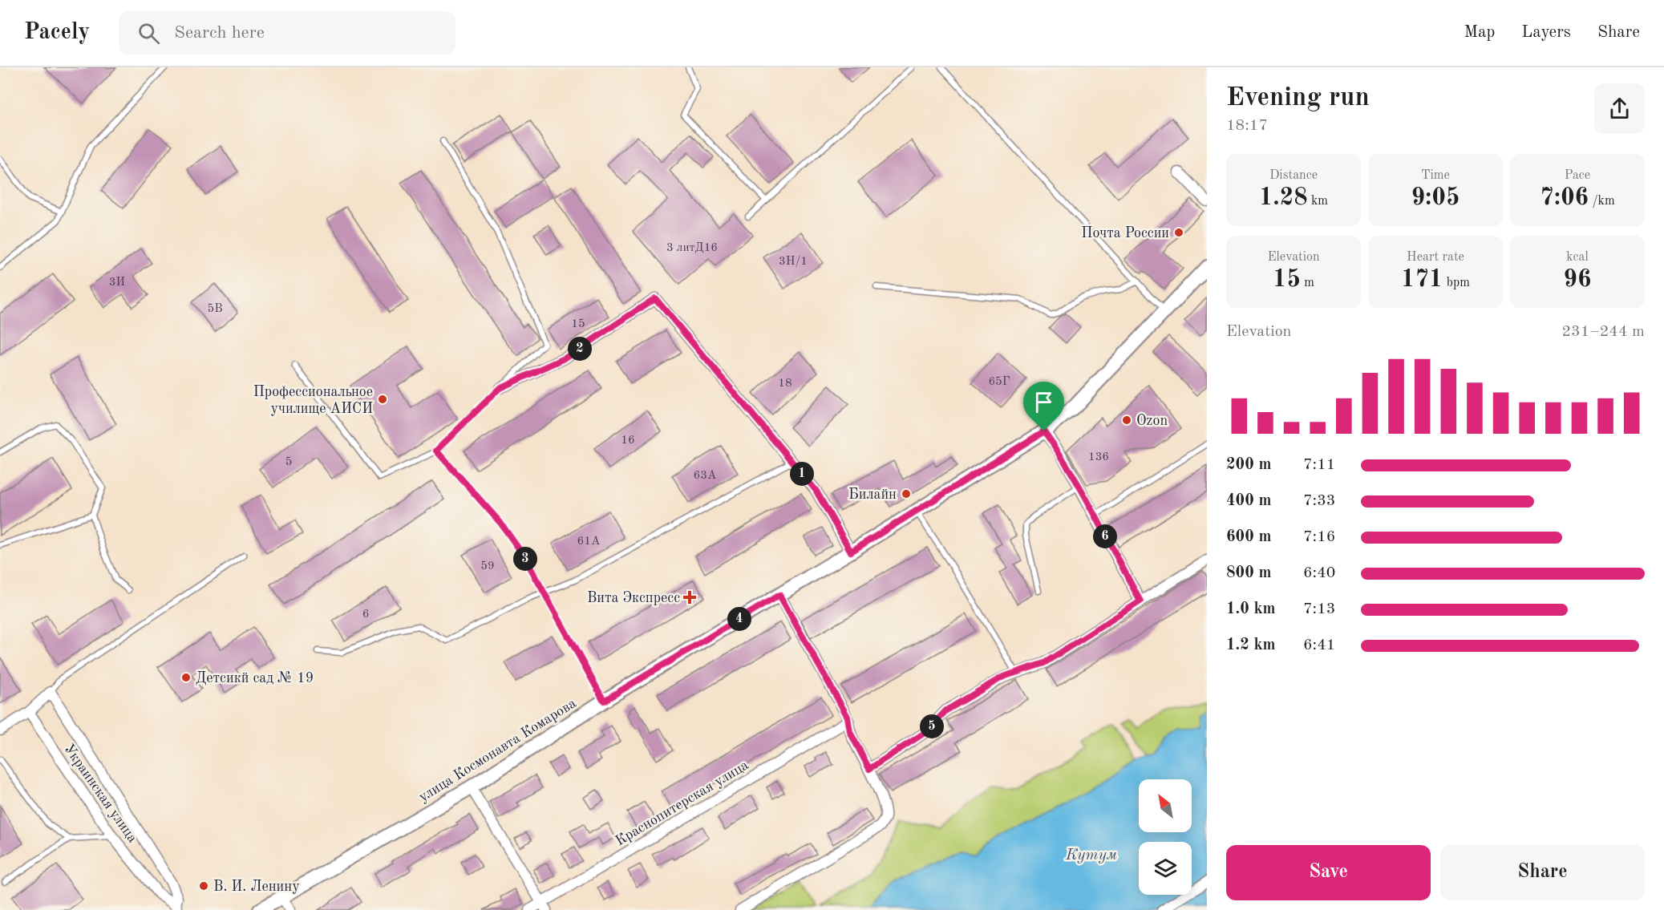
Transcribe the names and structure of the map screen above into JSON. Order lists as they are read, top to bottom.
{
  "streets": {
    "main road": ["улица Космонавта Комарова"],
    "street": ["Украинская улица", "Краснопитерская улица"]
  },
  "water": ["Кутум"],
  "places": {
    "other": [
      "Почта России",
      "Профессиональное училище АИСИ",
      "Ozon",
      "Билайн",
      "Детсикй сад № 19",
      "В. И. Ленину"
    ],
    "health": ["Вита Экспресс"]
  },
  "house_numbers": [
    "3 литД16",
    "3Н/1",
    "3И",
    "5В",
    "15",
    "65Г",
    "18",
    "16",
    "136",
    "5",
    "63А",
    "61А",
    "59",
    "6"
  ],
  "north": "top left",
  "page": {
    "header": "Pacely",
    "search": "Search here",
    "nav": ["Map", "Layers", "Share"],
    "heading": ["Evening run", "18:17"],
    "stats": [
      ["Distance", "1.28 km"],
      ["Time", "9:05"],
      ["Pace", "7:06 /km"],
      ["Elevation", "15 m"],
      ["Heart rate", "171 bpm"],
      ["kcal", "96"]
    ],
    "chart": ["Elevation", "231–244 m"],
    "pins": [
      "2",
      "1",
      "6",
      "3",
      "4",
      "5"
    ],
    "list": [
      {
        "name": "200 m",
        "note": "7:11"
      },
      {
        "name": "400 m",
        "note": "7:33"
      },
      {
        "name": "600 m",
        "note": "7:16"
      },
      {
        "name": "800 m",
        "note": "6:40"
      },
      {
        "name": "1.0 km",
        "note": "7:13"
      },
      {
        "name": "1.2 km",
        "note": "6:41"
      }
    ],
    "buttons": ["Save", "Share"]
  }
}
